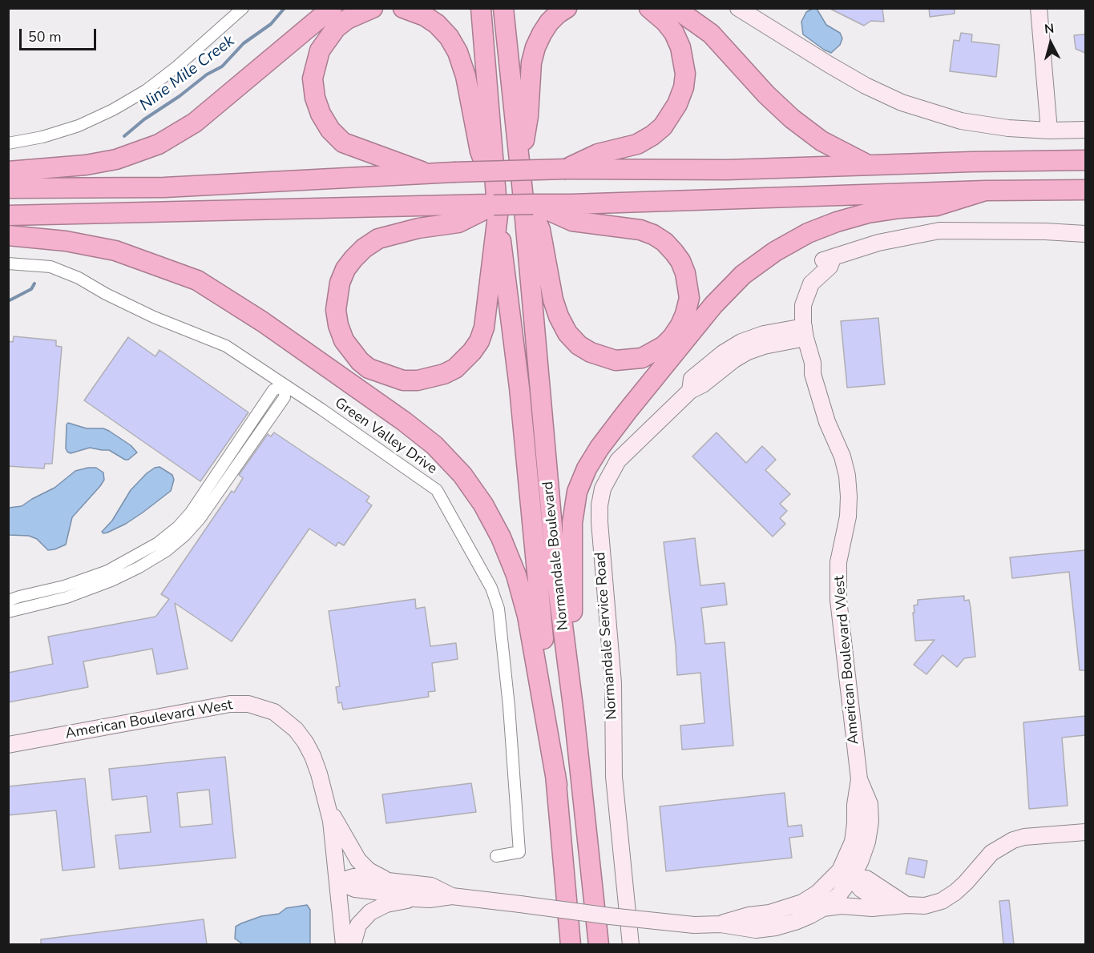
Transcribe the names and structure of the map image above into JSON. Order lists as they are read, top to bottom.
{
  "streets": {
    "highway": ["Normandale Boulevard"],
    "street": ["Green Valley Drive", "Normandale Service Road", "American Boulevard West"]
  },
  "crossings": [
    ["Normandale Service Road", "American Boulevard West"]
  ],
  "water": ["Nine Mile Creek"],
  "scale_bar": "50 m",
  "north": "top"
}
